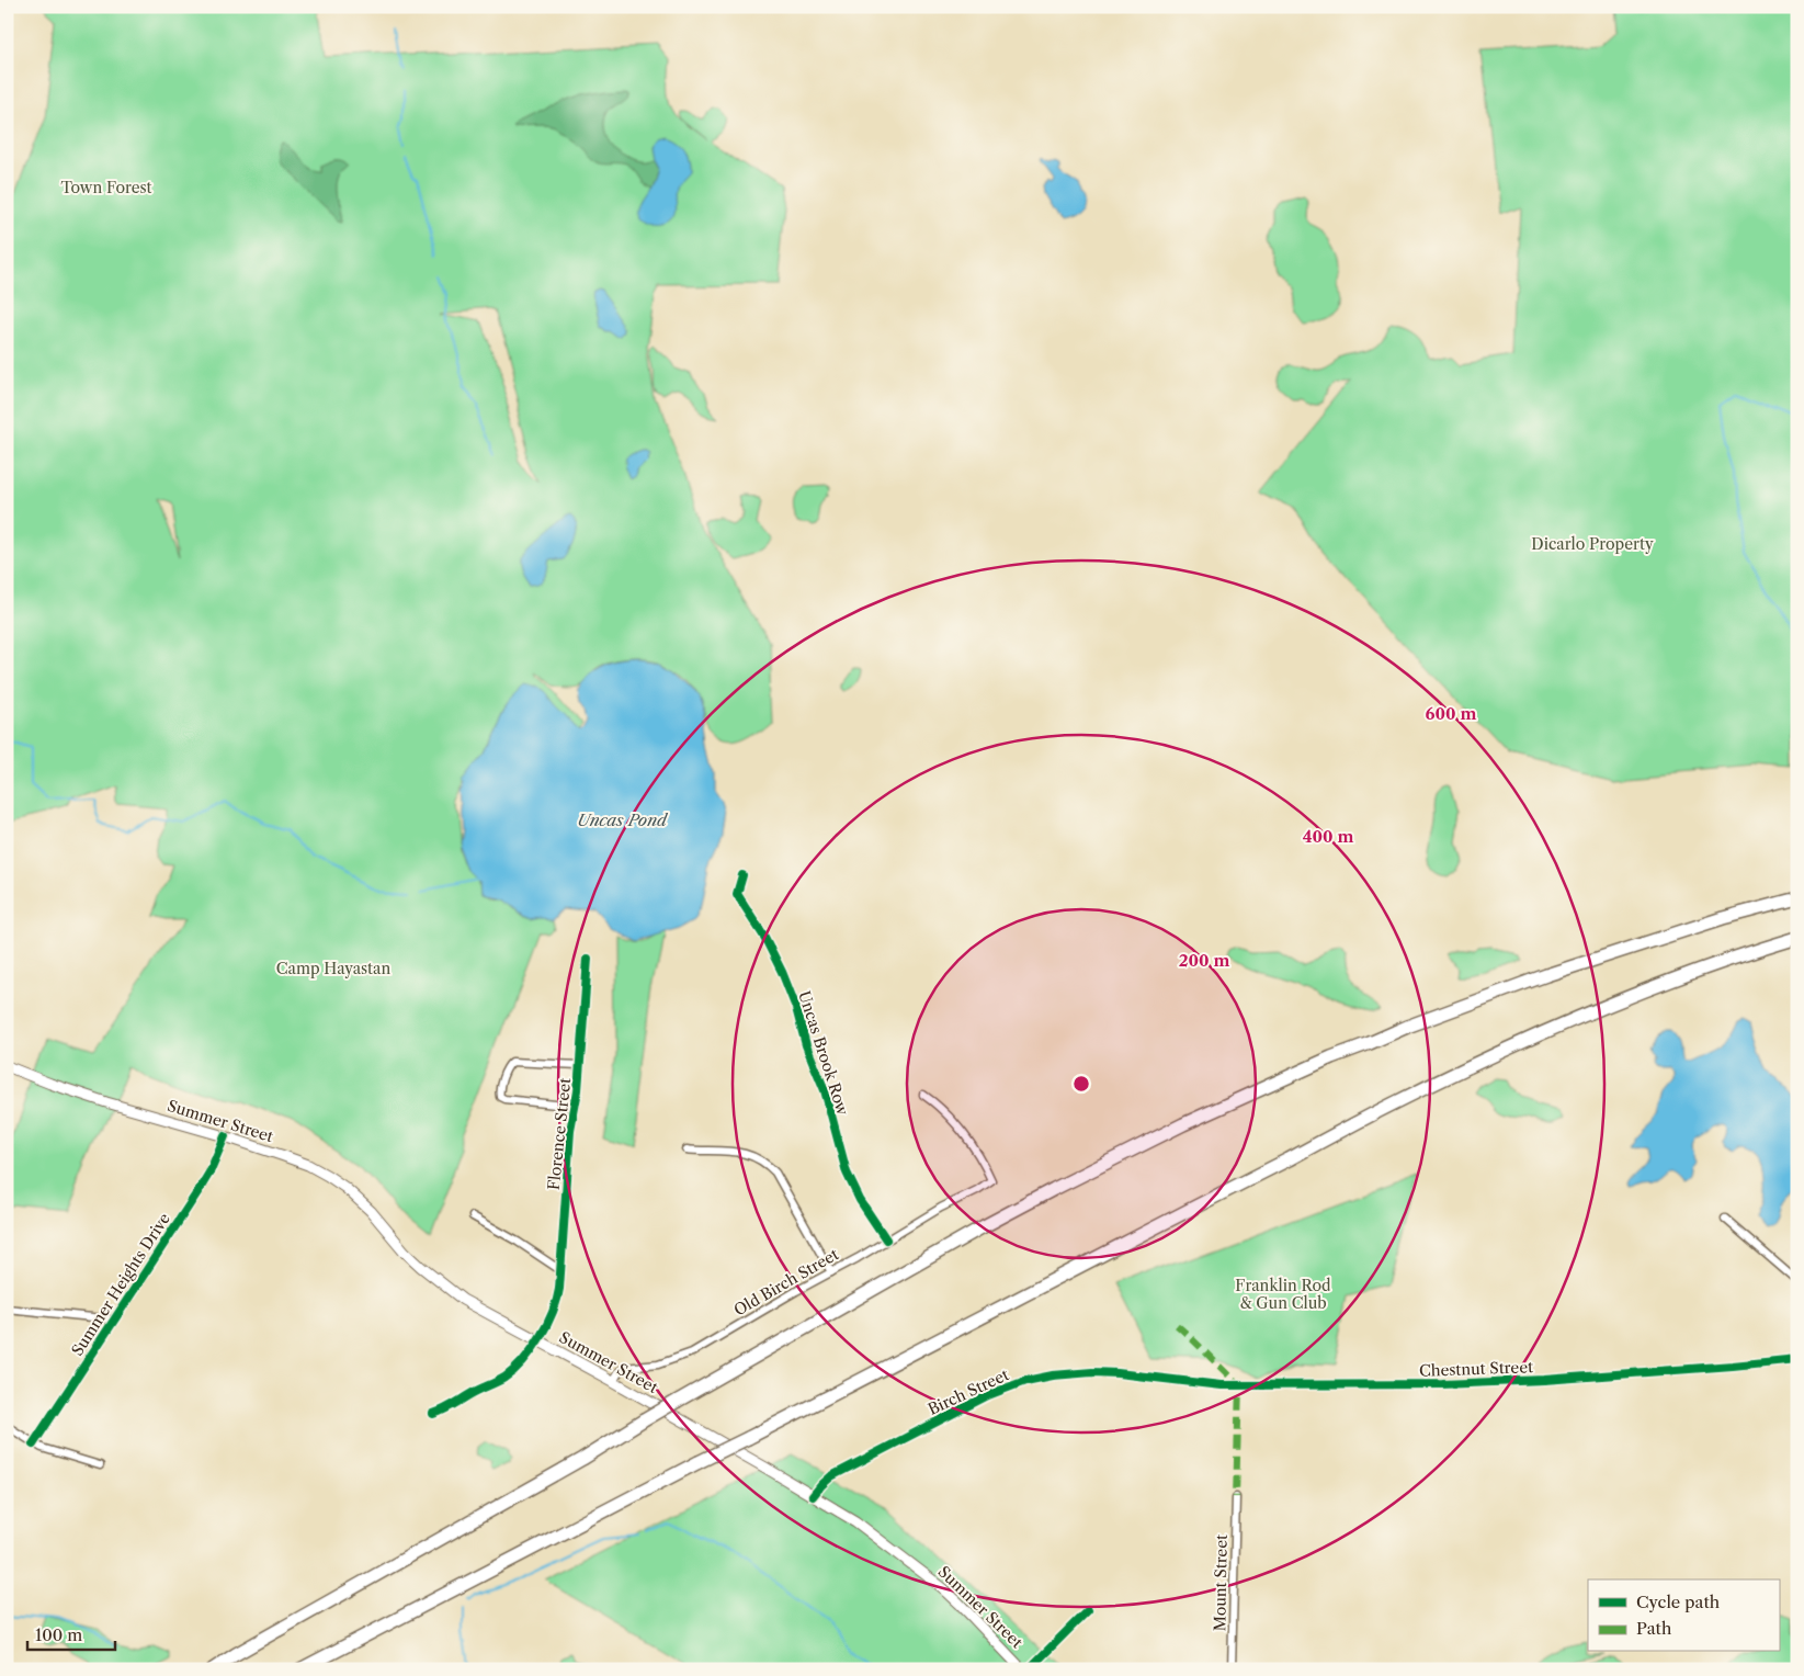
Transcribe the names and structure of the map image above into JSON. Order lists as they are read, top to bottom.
{
  "streets": {
    "main road": ["Summer Street"],
    "street": [
      "Uncas Brook Row",
      "Florence Street",
      "Old Birch Street",
      "Summer Heights Drive",
      "Chestnut Street",
      "Birch Street",
      "Mount Street"
    ]
  },
  "crossings": [
    ["Uncas Brook Row", "Old Birch Street"],
    ["Summer Street", "Florence Street"],
    ["Summer Street", "Old Birch Street"],
    ["Summer Street", "Summer Heights Drive"],
    ["Summer Street", "Birch Street"],
    ["Chestnut Street", "Birch Street"]
  ],
  "water": ["Uncas Pond"],
  "parks": [
    "Town Forest",
    "Dicarlo Property",
    "Camp Hayastan",
    "Franklin Rod & Gun Club"
  ],
  "legend": ["Cycle path", "Path"],
  "scale_bar": "100 m",
  "rings": ["600 m", "400 m", "200 m"]
}
